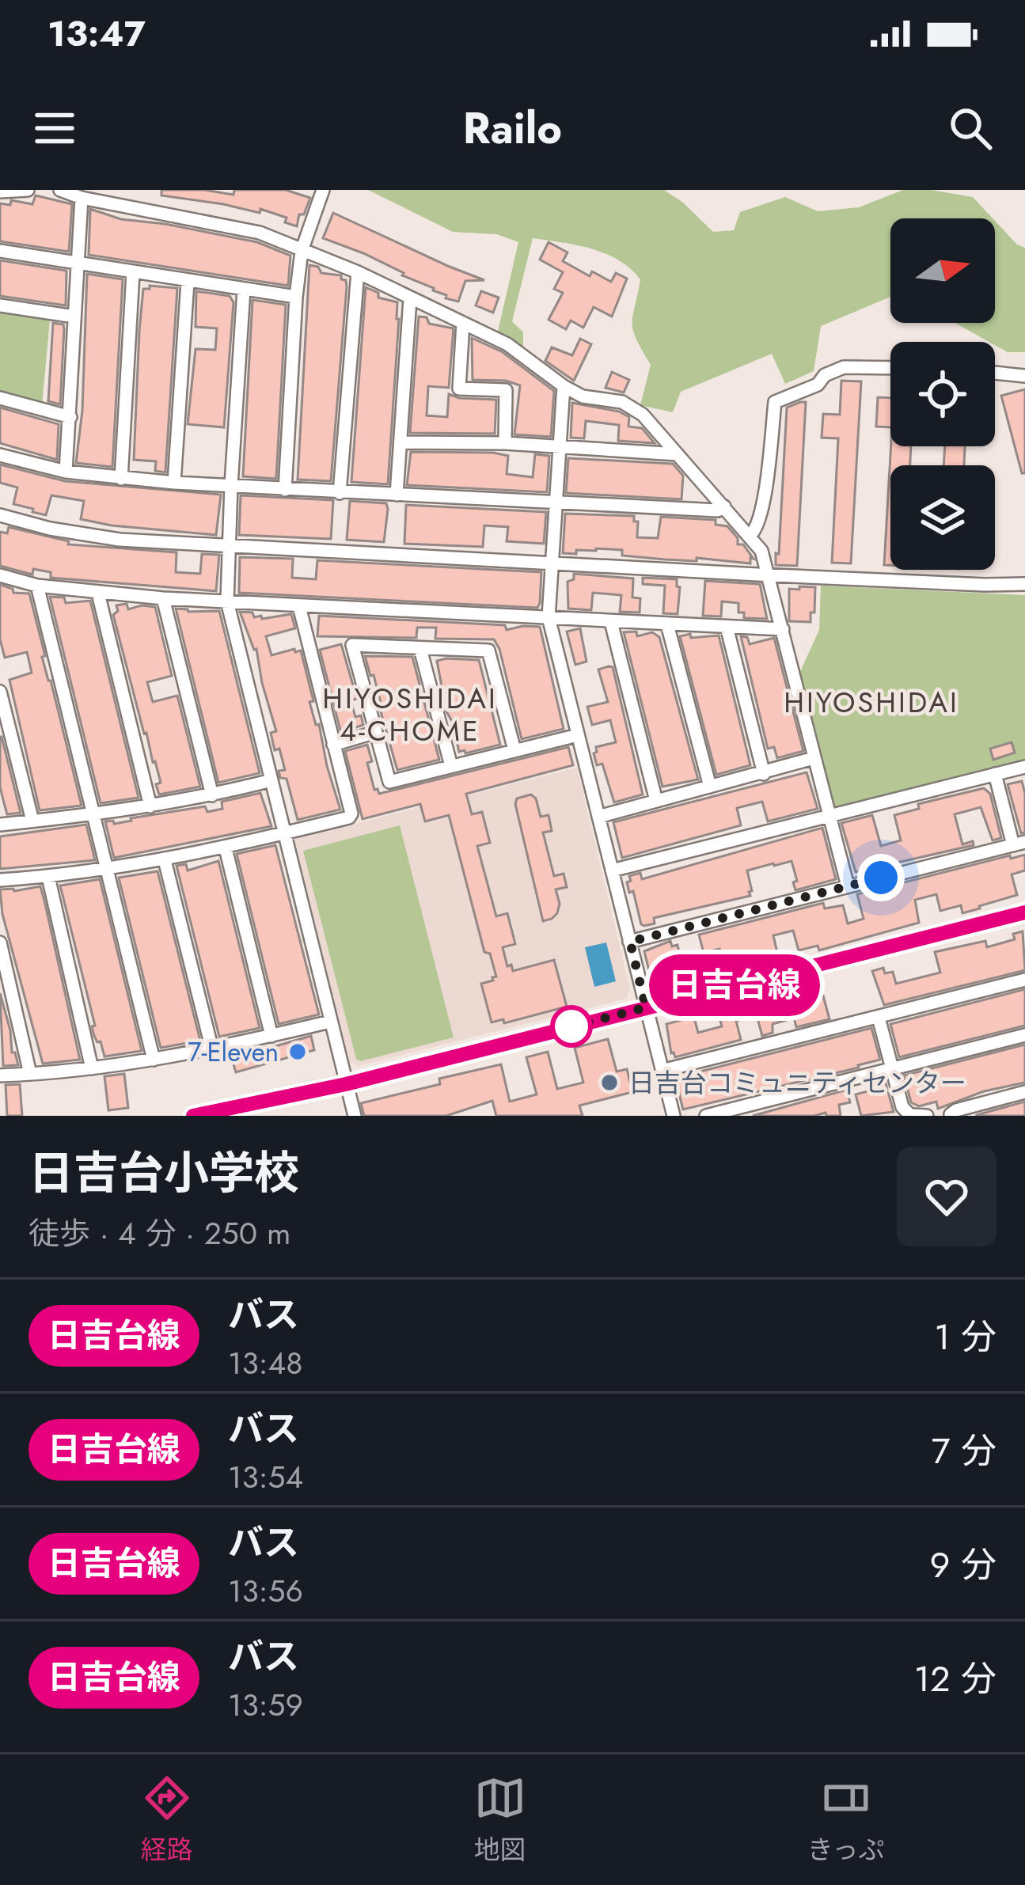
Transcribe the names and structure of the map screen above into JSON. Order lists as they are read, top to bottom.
{
  "districts": ["HIYOSHIDAI 4-CHOME", "HIYOSHIDAI"],
  "places": ["7-Eleven", "日吉台コミュニティセンター"],
  "lines": ["bus line 日吉台線"],
  "north": "right",
  "page": {
    "status": "13:47",
    "header": "Railo",
    "on_map": "日吉台線",
    "heading": ["日吉台小学校", "徒歩 · 4 分 · 250 m"],
    "list": [
      {
        "mark": "日吉台線",
        "name": "バス",
        "note": "13:48",
        "value": "1 分"
      },
      {
        "mark": "日吉台線",
        "name": "バス",
        "note": "13:54",
        "value": "7 分"
      },
      {
        "mark": "日吉台線",
        "name": "バス",
        "note": "13:56",
        "value": "9 分"
      },
      {
        "mark": "日吉台線",
        "name": "バス",
        "note": "13:59",
        "value": "12 分"
      }
    ],
    "tabs": ["経路", "地図", "きっぷ"]
  }
}
